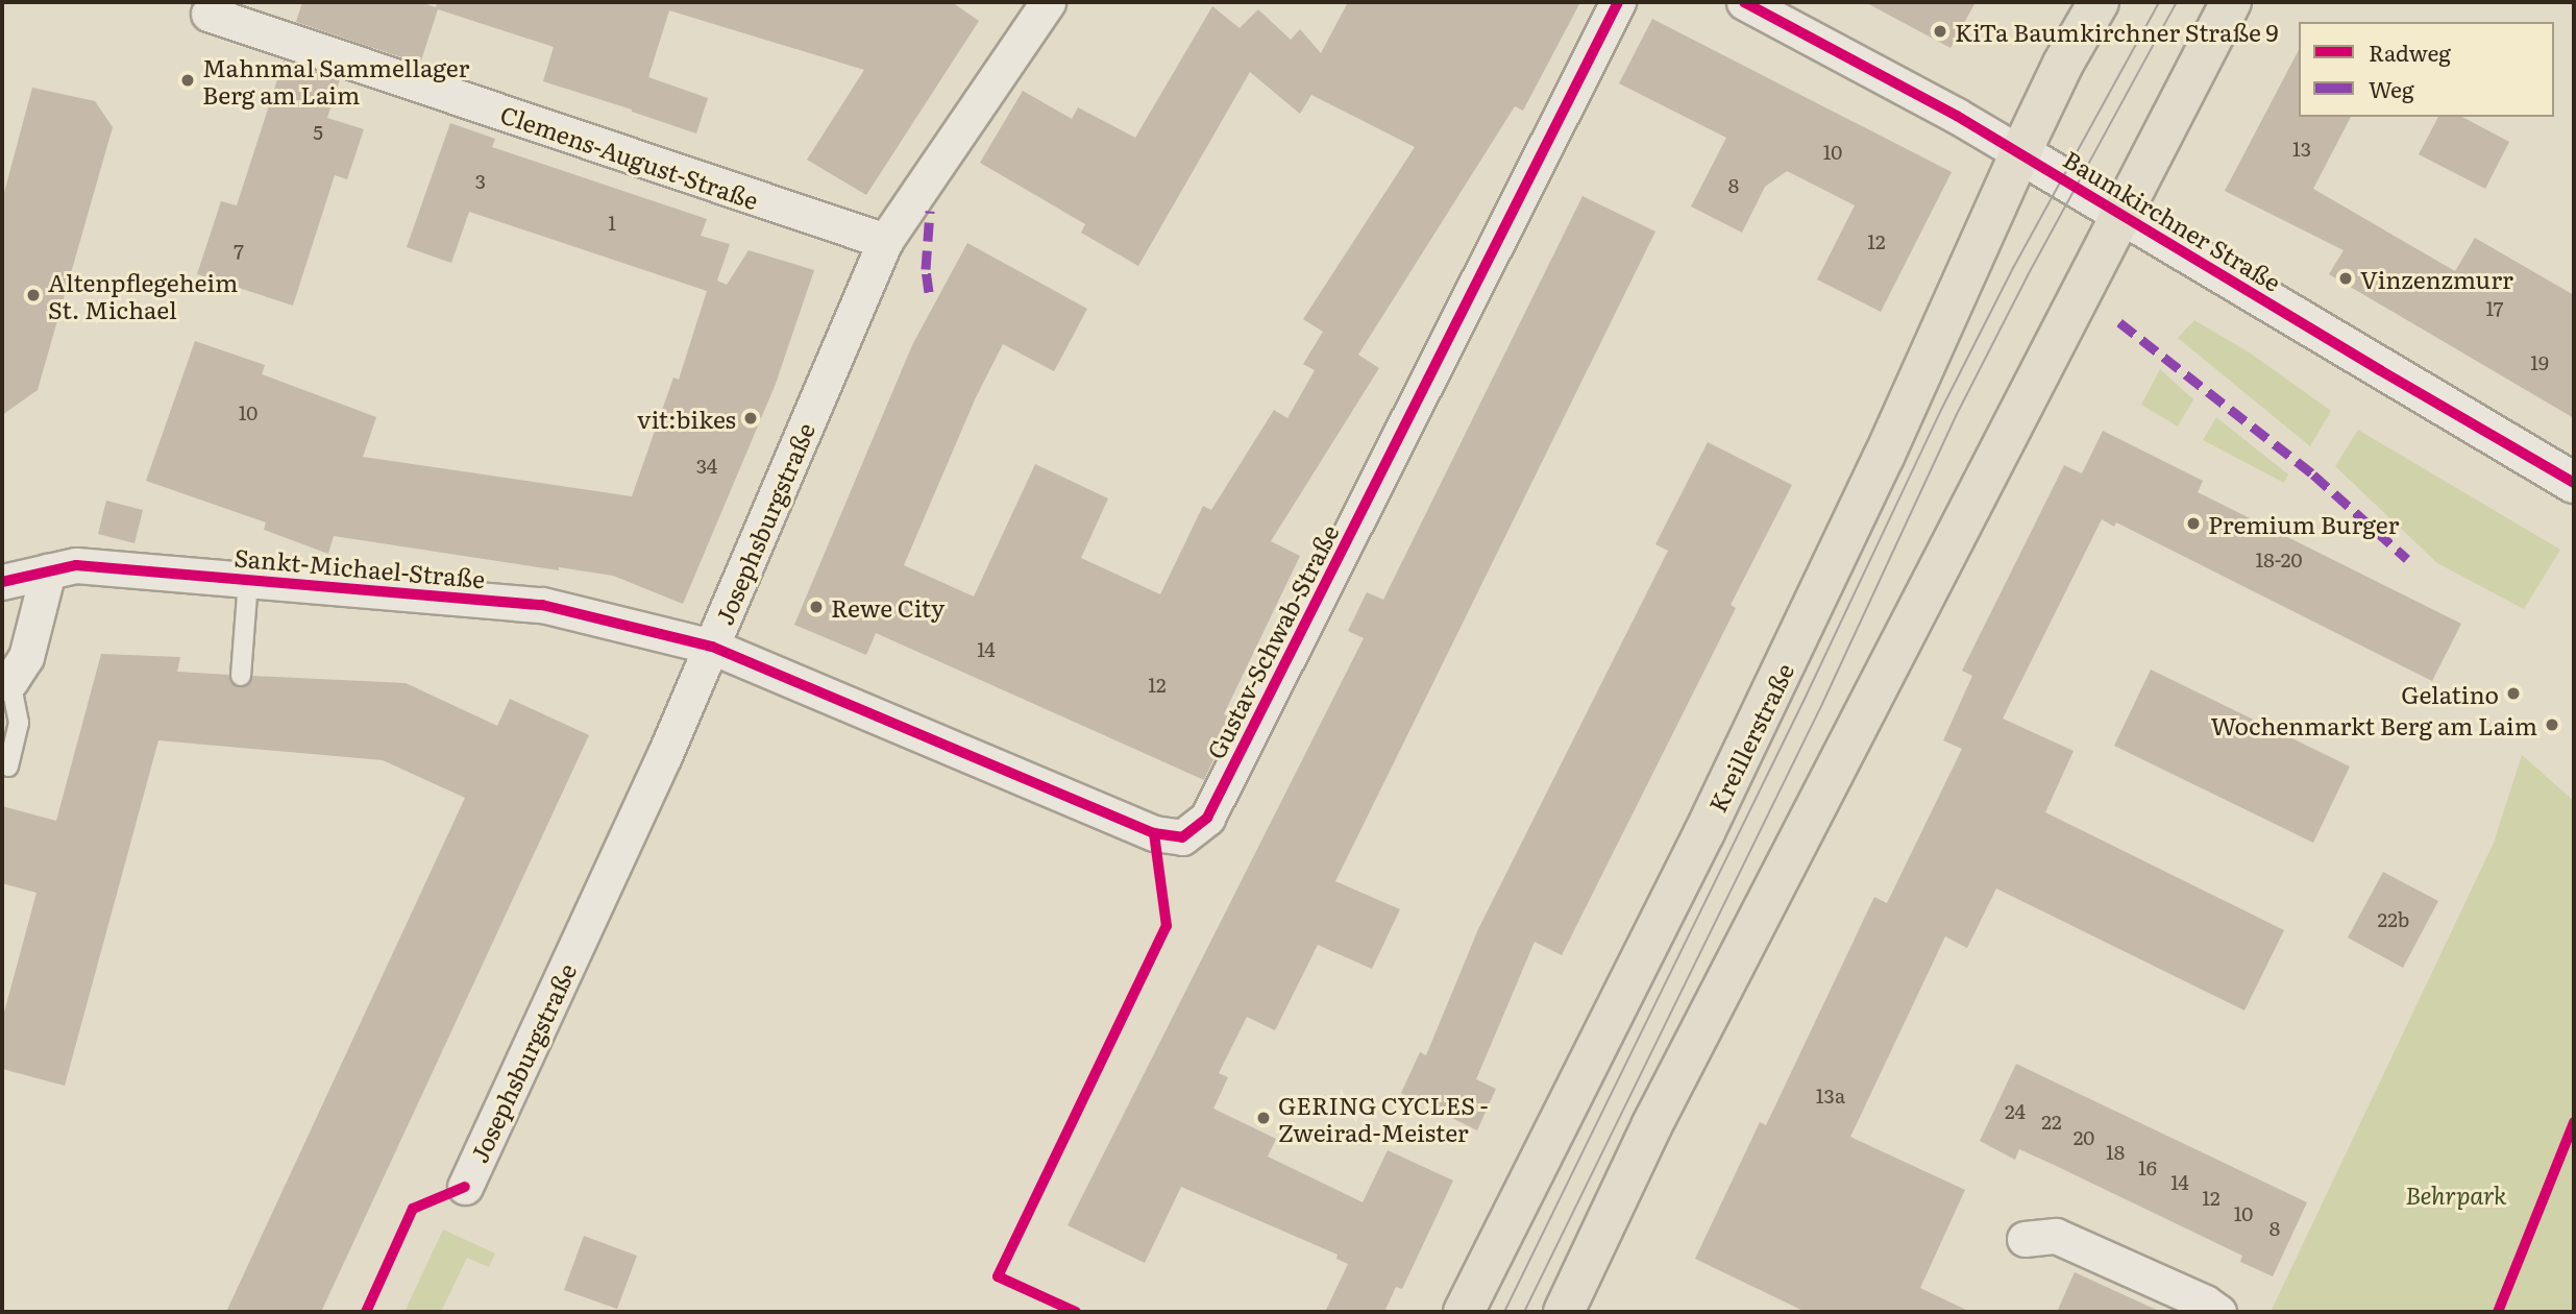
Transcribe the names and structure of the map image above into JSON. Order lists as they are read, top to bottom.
{
  "streets": {
    "main road": ["Baumkirchner Straße", "Kreillerstraße"],
    "street": [
      "Clemens-August-Straße",
      "Josephsburgstraße",
      "Sankt-Michael-Straße",
      "Gustav-Schwab-Straße"
    ]
  },
  "crossings": [
    ["Clemens-August-Straße", "Josephsburgstraße"],
    ["Baumkirchner Straße", "Kreillerstraße"],
    ["Josephsburgstraße", "Sankt-Michael-Straße"],
    ["Josephsburgstraße", "Gustav-Schwab-Straße"],
    ["Sankt-Michael-Straße", "Gustav-Schwab-Straße"]
  ],
  "parks": ["Behrpark"],
  "places": [
    "KiTa Baumkirchner Straße 9",
    "Mahnmal Sammellager Berg am Laim",
    "Vinzenzmurr",
    "Altenpflegeheim St. Michael",
    "vit:bikes",
    "Premium Burger",
    "Rewe City",
    "Gelatino",
    "Wochenmarkt Berg am Laim",
    "GERING CYCLES - Zweirad-Meister"
  ],
  "house_numbers": [
    "5",
    "13",
    "10",
    "3",
    "8",
    "1",
    "12",
    "7",
    "17",
    "19",
    "10",
    "34",
    "18-20",
    "14",
    "12",
    "22b",
    "13a",
    "24",
    "22",
    "20",
    "18",
    "16",
    "14",
    "12",
    "10",
    "8"
  ],
  "legend": ["Radweg", "Weg"]
}
